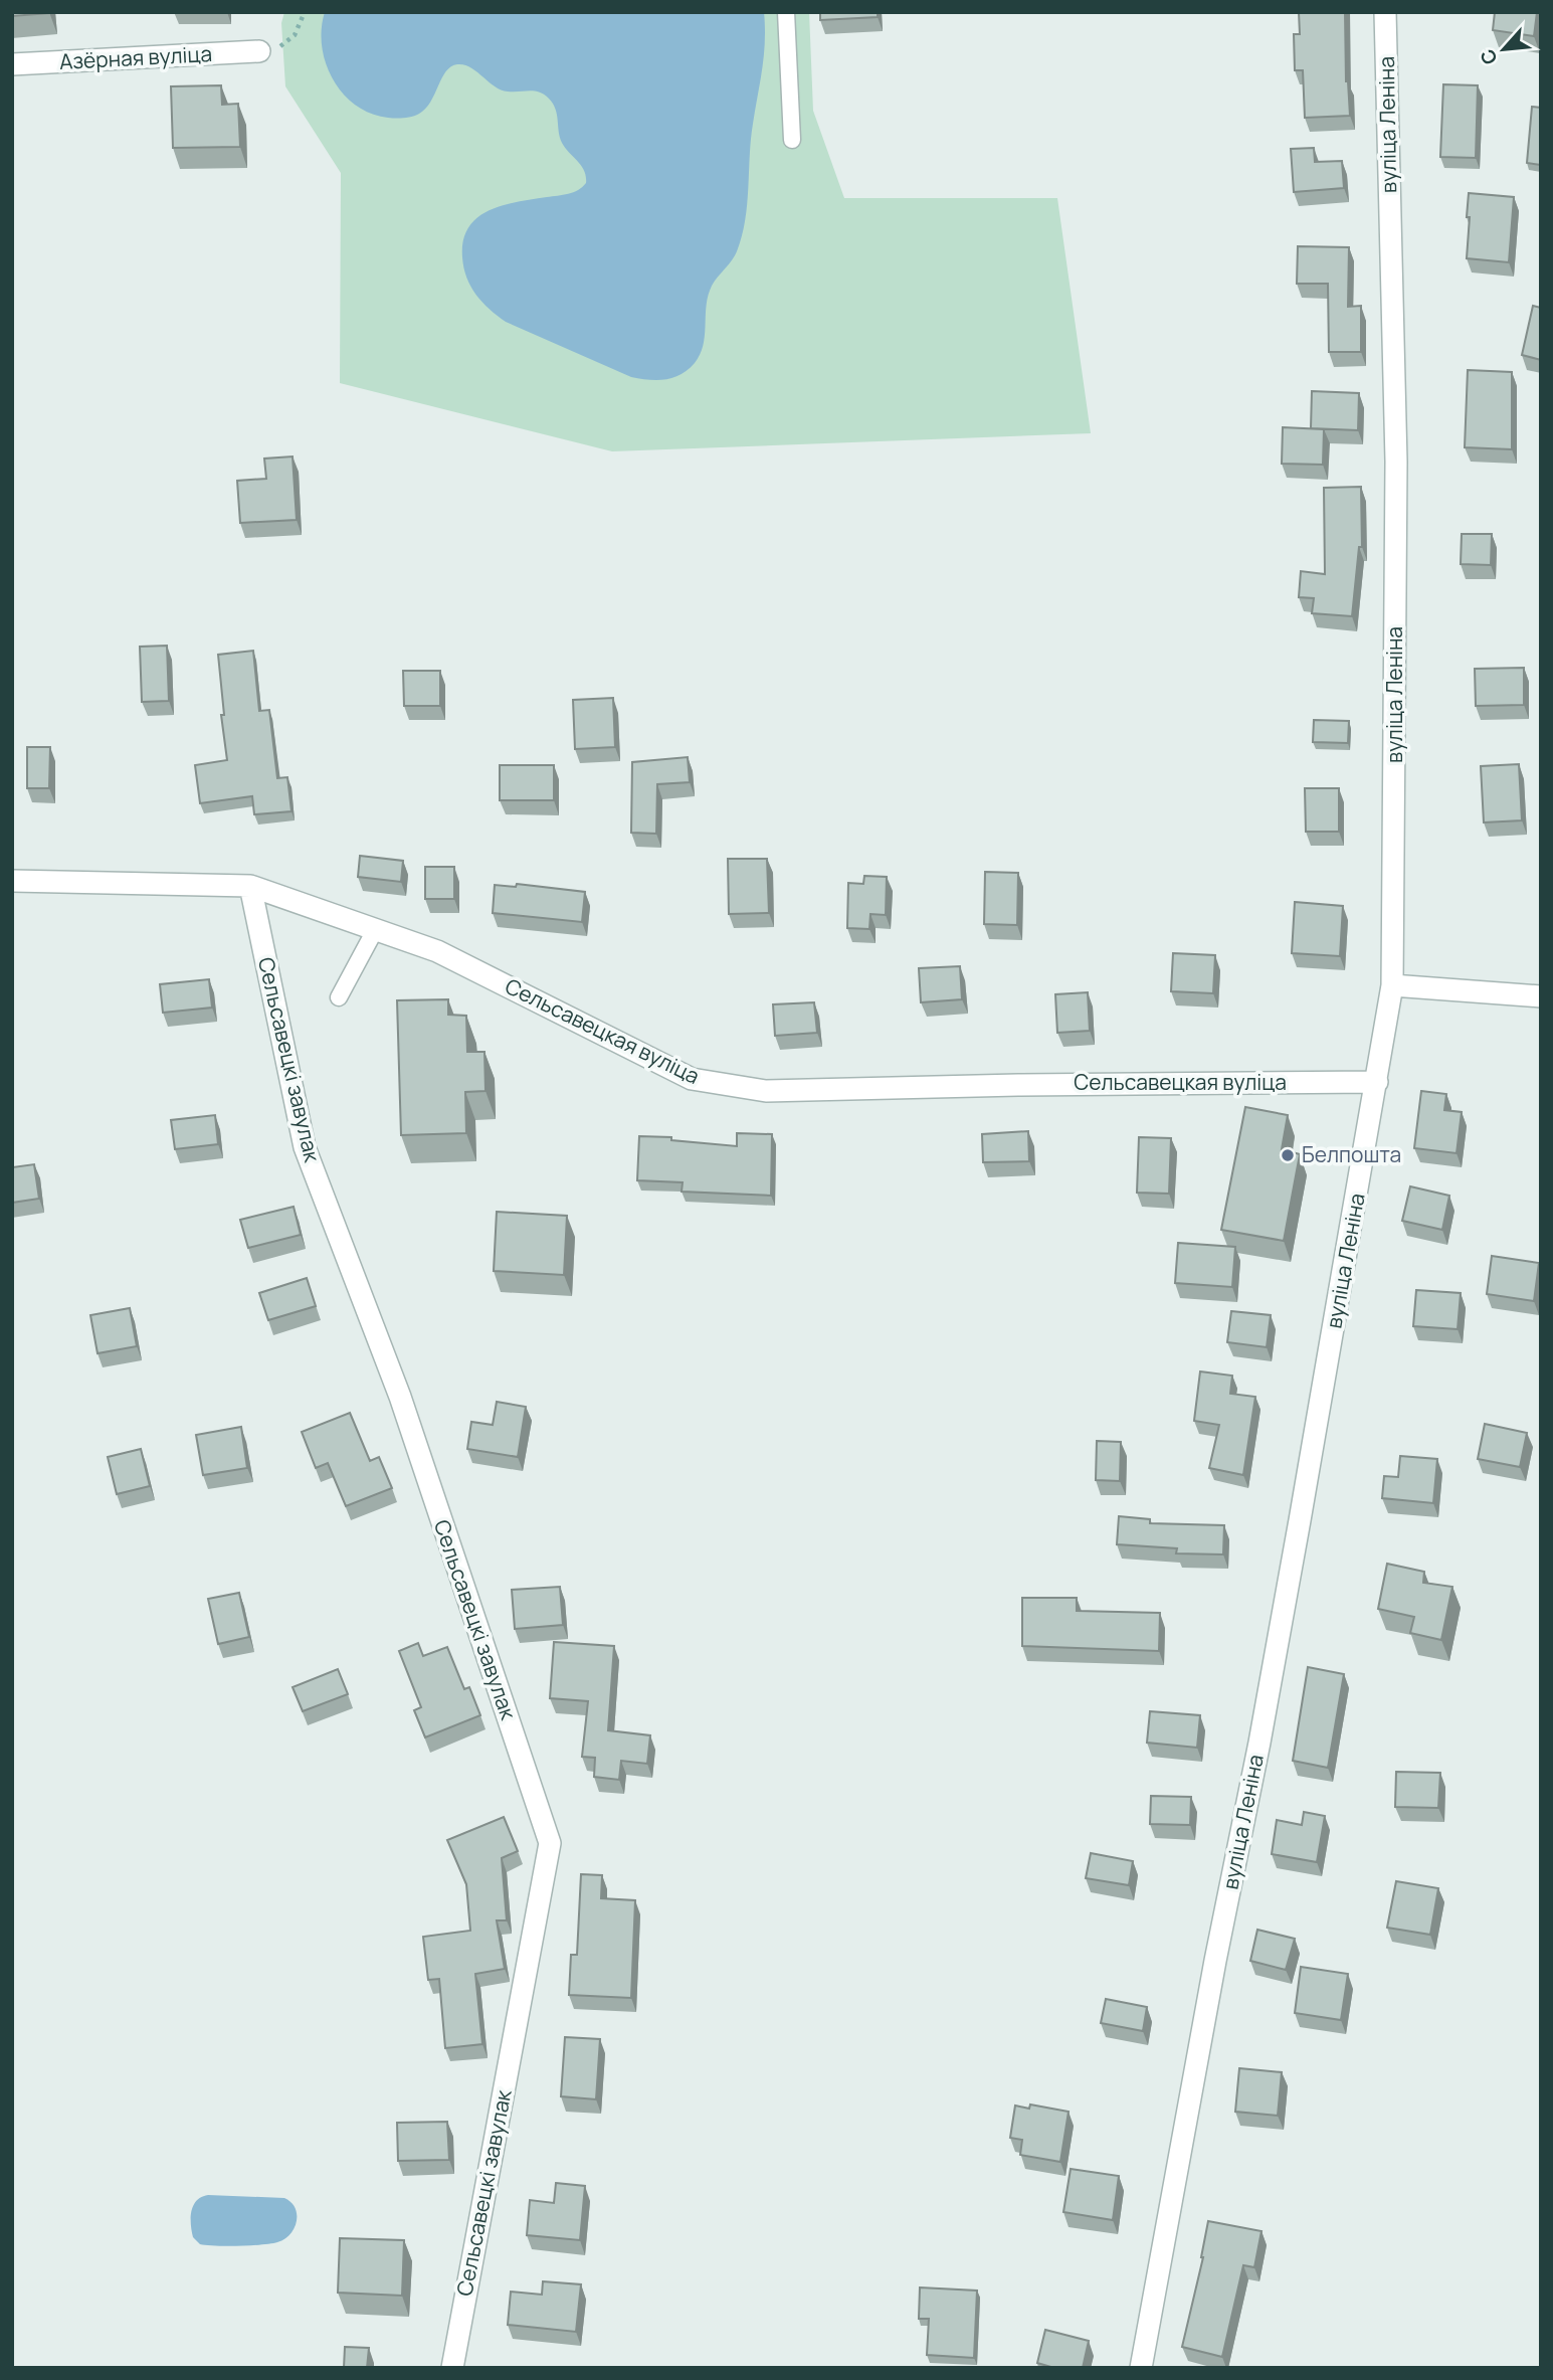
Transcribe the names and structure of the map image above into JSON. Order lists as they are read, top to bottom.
{
  "streets": {
    "street": [
      "Азёрная вуліца",
      "вуліца Леніна",
      "Сельсавецкая вуліца",
      "Сельсавецкі завулак"
    ]
  },
  "crossings": [
    ["вуліца Леніна", "Сельсавецкая вуліца"],
    ["Сельсавецкая вуліца", "Сельсавецкі завулак"]
  ],
  "places": ["Белпошта"],
  "north": "bottom left"
}
